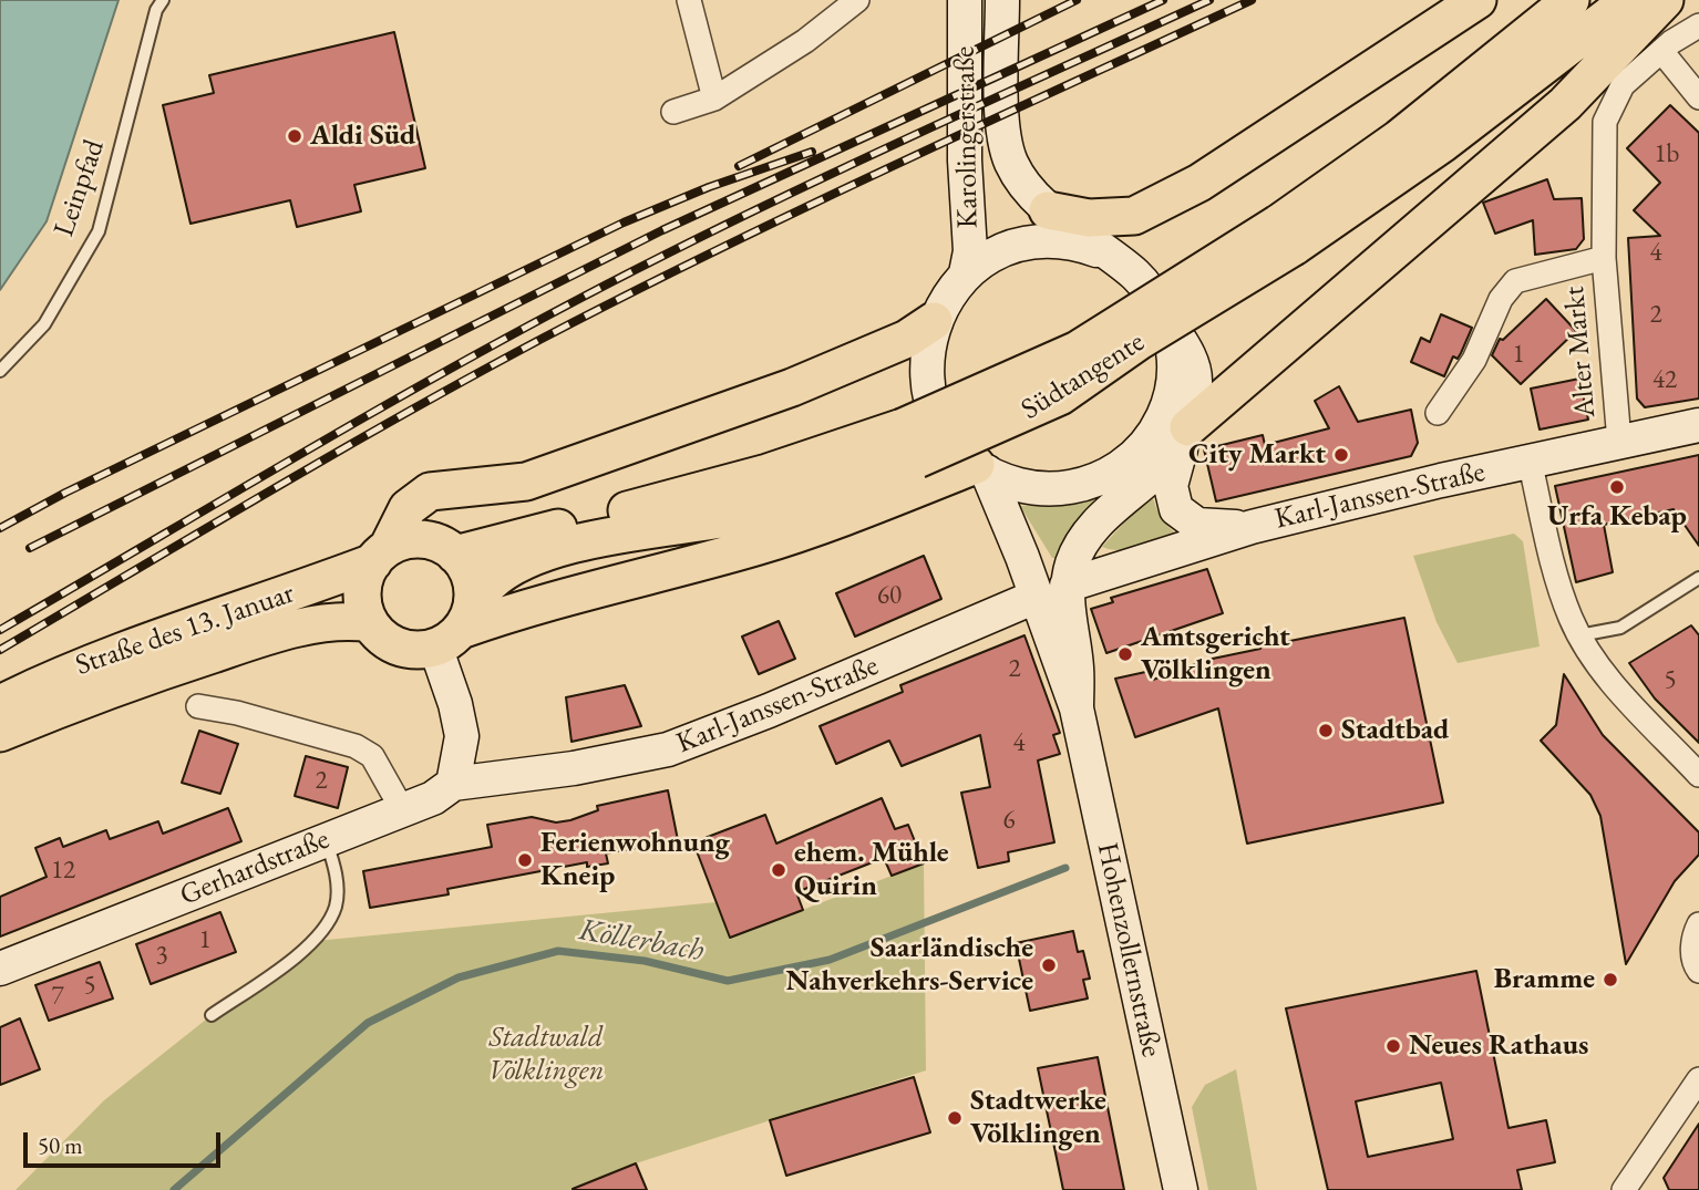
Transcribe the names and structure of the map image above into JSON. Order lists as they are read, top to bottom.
{
  "streets": {
    "main road": [
      "Karolingerstraße",
      "Südtangente",
      "Karl-Janssen-Straße",
      "Straße des 13. Januar",
      "Gerhardstraße",
      "Hohenzollernstraße"
    ],
    "street": ["Alter Markt"],
    "lane": ["Leinpfad"]
  },
  "crossings": [
    ["Karolingerstraße", "Karl-Janssen-Straße"],
    ["Karolingerstraße", "Hohenzollernstraße"],
    ["Alter Markt", "Karl-Janssen-Straße"],
    ["Südtangente", "Straße des 13. Januar"],
    ["Karl-Janssen-Straße", "Gerhardstraße"],
    ["Karl-Janssen-Straße", "Hohenzollernstraße"]
  ],
  "water": ["Köllerbach"],
  "parks": ["Stadtwald Völklingen"],
  "places": [
    "Aldi Süd",
    "City Markt",
    "Urfa Kebap",
    "Amtsgericht Völklingen",
    "Stadtbad",
    "Ferienwohnung Kneip",
    "ehem. Mühle Quirin",
    "Saarländische Nahverkehrs-Service",
    "Bramme",
    "Neues Rathaus",
    "Stadtwerke Völklingen"
  ],
  "house_numbers": [
    "1b",
    "4",
    "2",
    "1",
    "42",
    "60",
    "2",
    "5",
    "4",
    "2",
    "6",
    "12",
    "1",
    "3",
    "5",
    "7"
  ],
  "scale_bar": "50 m"
}
